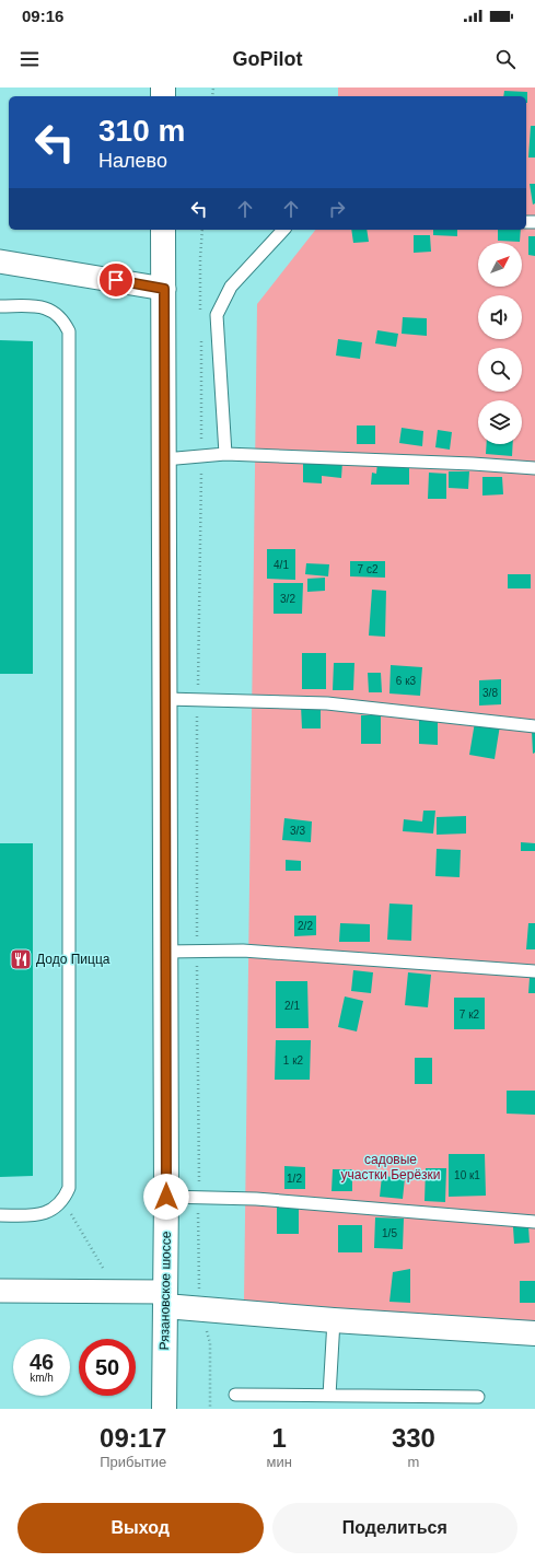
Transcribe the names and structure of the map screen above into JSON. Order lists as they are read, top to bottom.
{
  "streets": {
    "main road": ["Рязановское шоссе"]
  },
  "parks": ["садовые участки Берёзки"],
  "places": {
    "restaurant": ["Додо Пицца"]
  },
  "house_numbers": [
    "4/1",
    "7 с2",
    "3/2",
    "6 к3",
    "3/8",
    "3/3",
    "2/2",
    "2/1",
    "7 к2",
    "1 к2",
    "10 к1",
    "1/2",
    "1/5"
  ],
  "north": "top right",
  "page": {
    "status": "09:16",
    "header": "GoPilot",
    "turn": ["310 m", "Налево"],
    "speed": "46 km/h",
    "limit": "50",
    "eta": [
      "09:17",
      "Прибытие",
      "1",
      "мин",
      "330",
      "m"
    ],
    "buttons": ["Выход", "Поделиться"]
  }
}
